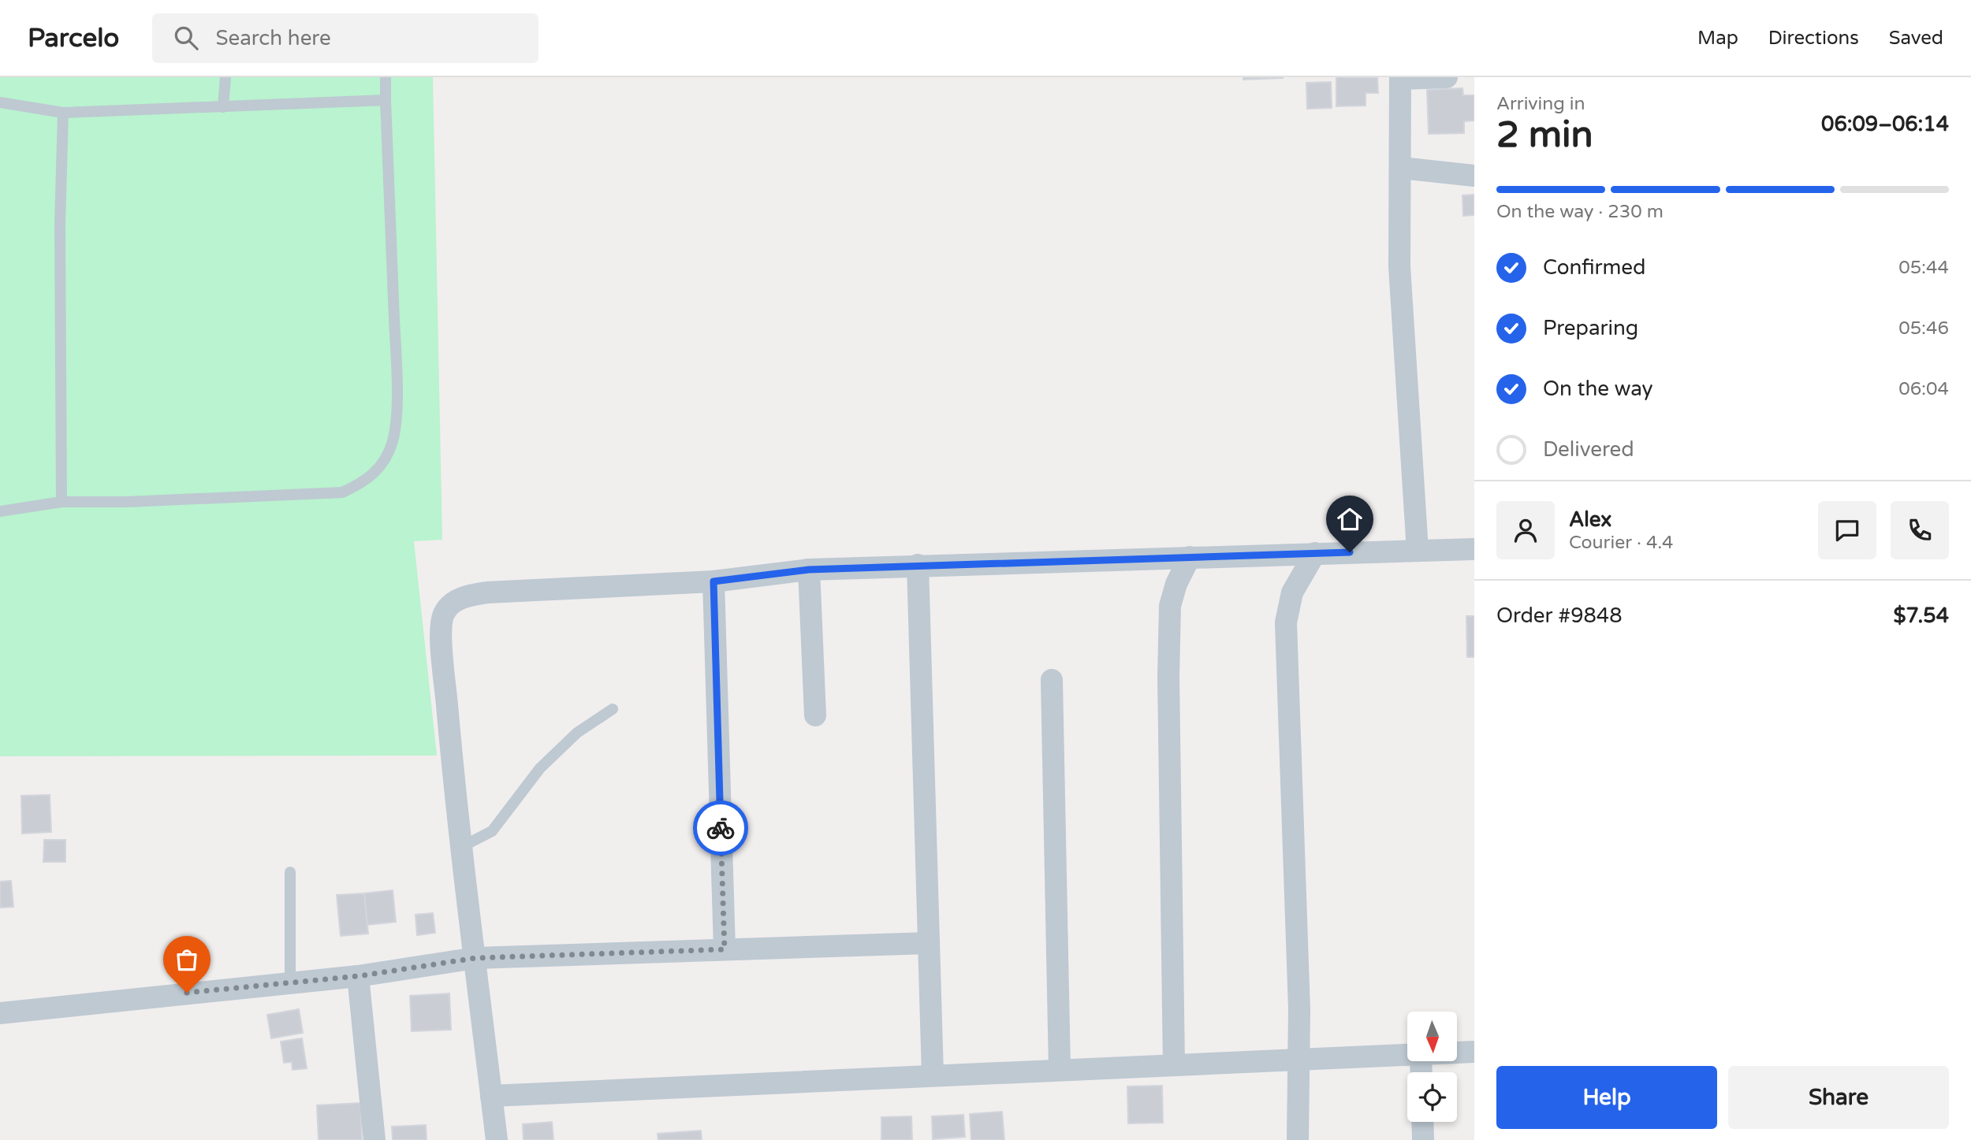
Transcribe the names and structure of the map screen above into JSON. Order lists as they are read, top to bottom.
{
  "north": "bottom",
  "page": {
    "header": "Parcelo",
    "search": "Search here",
    "nav": ["Map", "Directions", "Saved"],
    "heading": ["2 min", "Arriving in", "06:09–06:14"],
    "panel": [
      "Alex",
      "Courier · 4.4",
      "Order #9848",
      "$7.54"
    ],
    "bar": "On the way · 230 m",
    "list": [
      ["Confirmed", "05:44"],
      ["Preparing", "05:46"],
      ["On the way", "06:04"],
      "Delivered"
    ],
    "buttons": ["Help", "Share"]
  }
}
